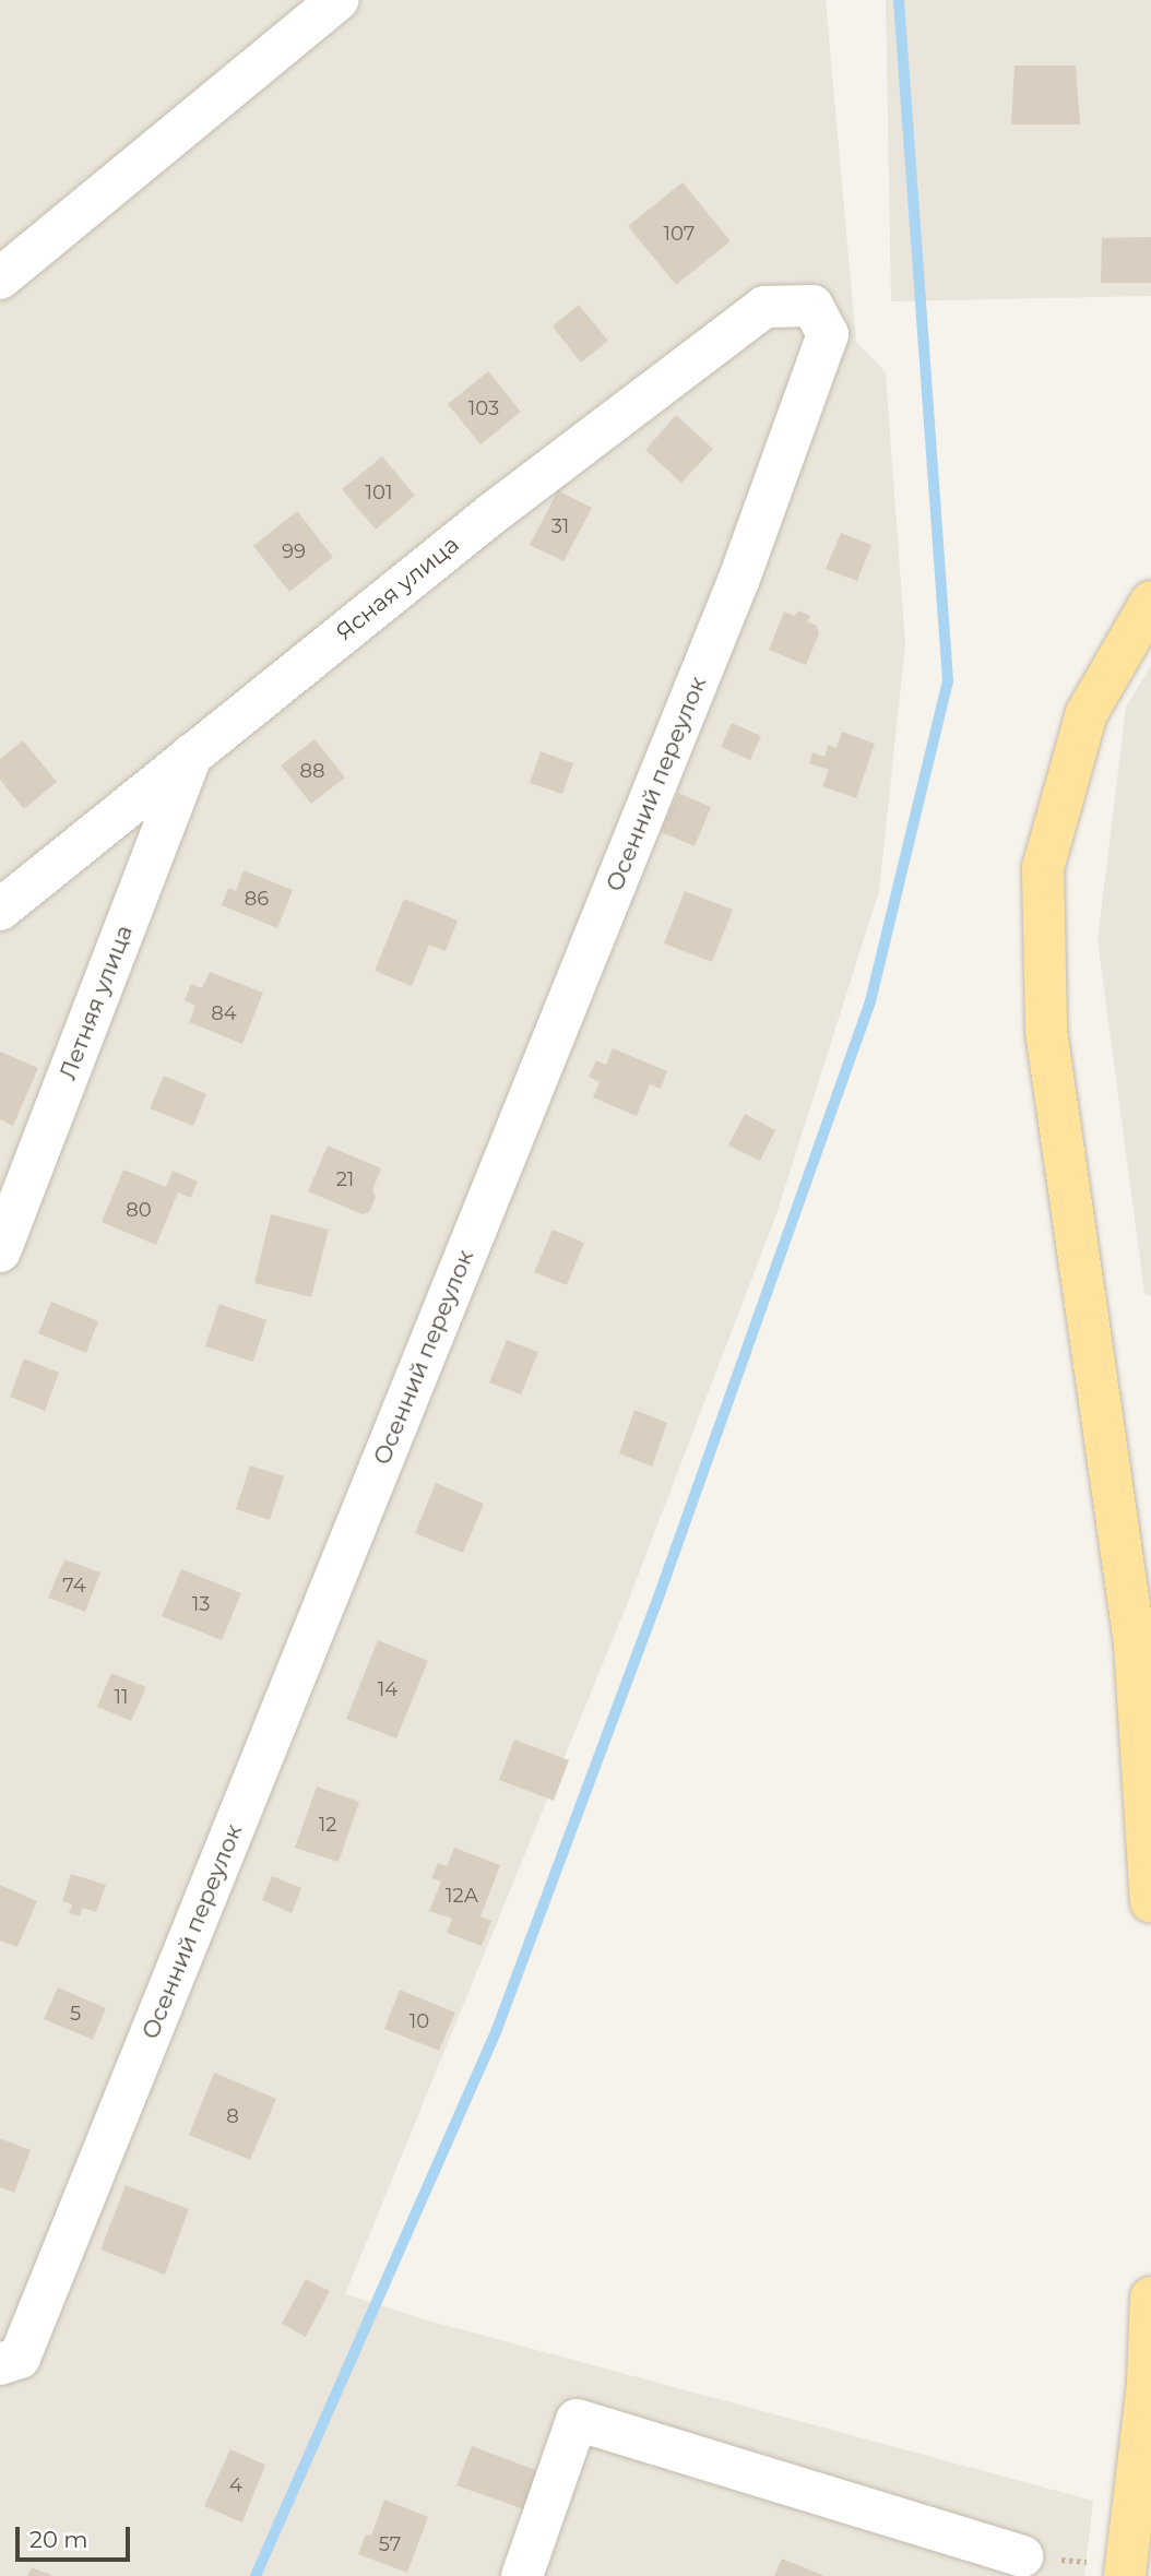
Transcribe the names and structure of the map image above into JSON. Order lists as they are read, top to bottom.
{
  "streets": {
    "street": ["Ясная улица", "Осенний переулок", "Летняя улица"]
  },
  "crossings": [
    ["Ясная улица", "Осенний переулок"],
    ["Ясная улица", "Летняя улица"]
  ],
  "house_numbers": [
    "107",
    "103",
    "101",
    "31",
    "99",
    "88",
    "86",
    "84",
    "21",
    "80",
    "74",
    "13",
    "14",
    "11",
    "12",
    "12А",
    "5",
    "10",
    "8",
    "4",
    "57"
  ],
  "scale_bar": "20 m"
}
